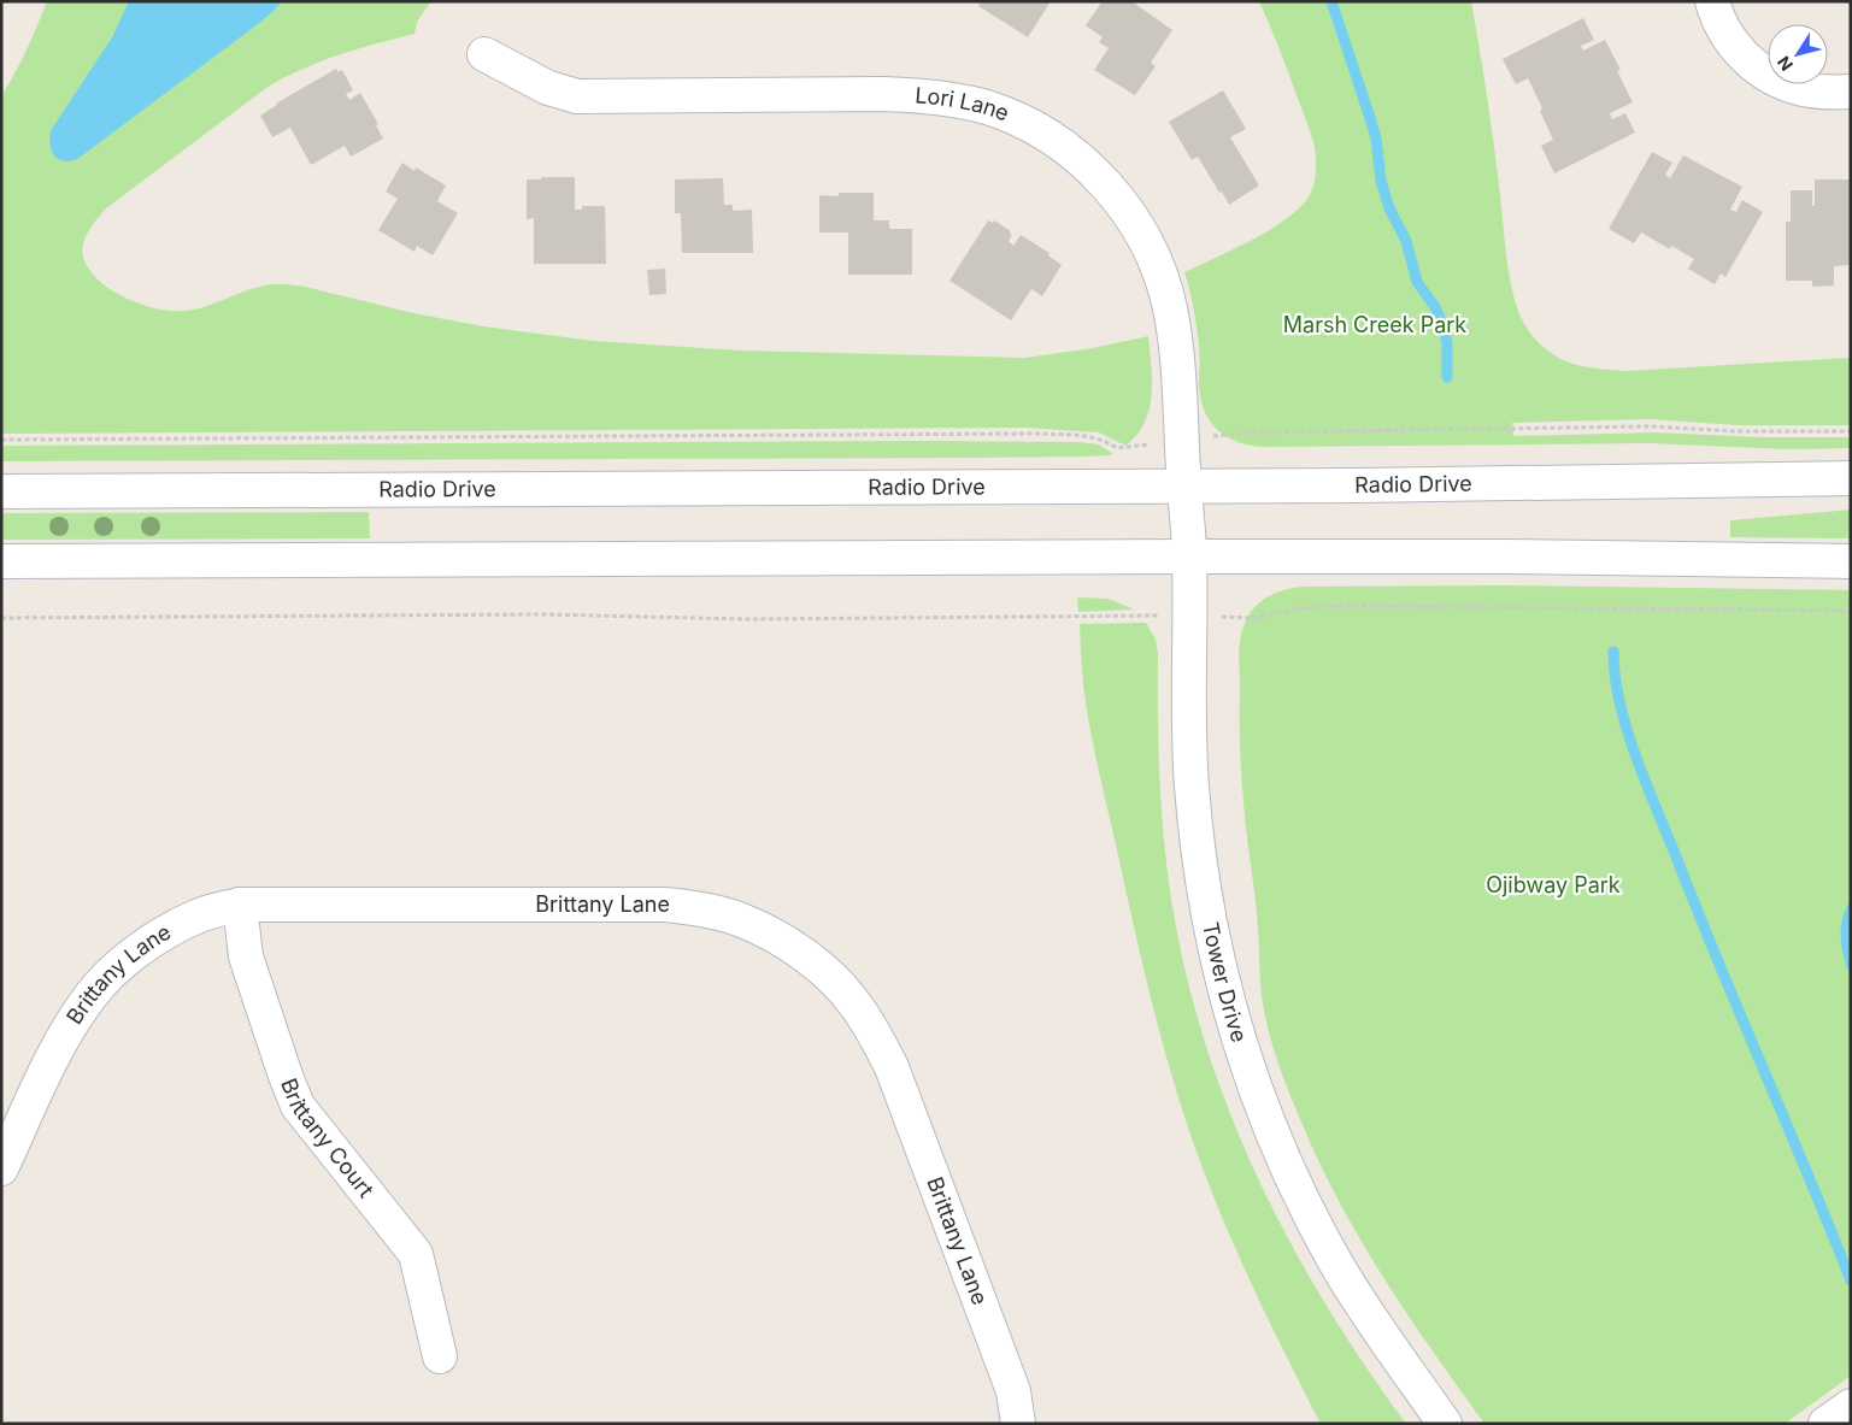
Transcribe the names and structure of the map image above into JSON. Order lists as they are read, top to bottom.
{
  "streets": {
    "street": [
      "Lori Lane",
      "Radio Drive",
      "Brittany Lane",
      "Tower Drive",
      "Brittany Court"
    ]
  },
  "crossings": [
    ["Lori Lane", "Radio Drive"],
    ["Lori Lane", "Tower Drive"],
    ["Radio Drive", "Tower Drive"],
    ["Brittany Lane", "Brittany Court"]
  ],
  "parks": ["Marsh Creek Park", "Ojibway Park"],
  "north": "bottom left"
}
